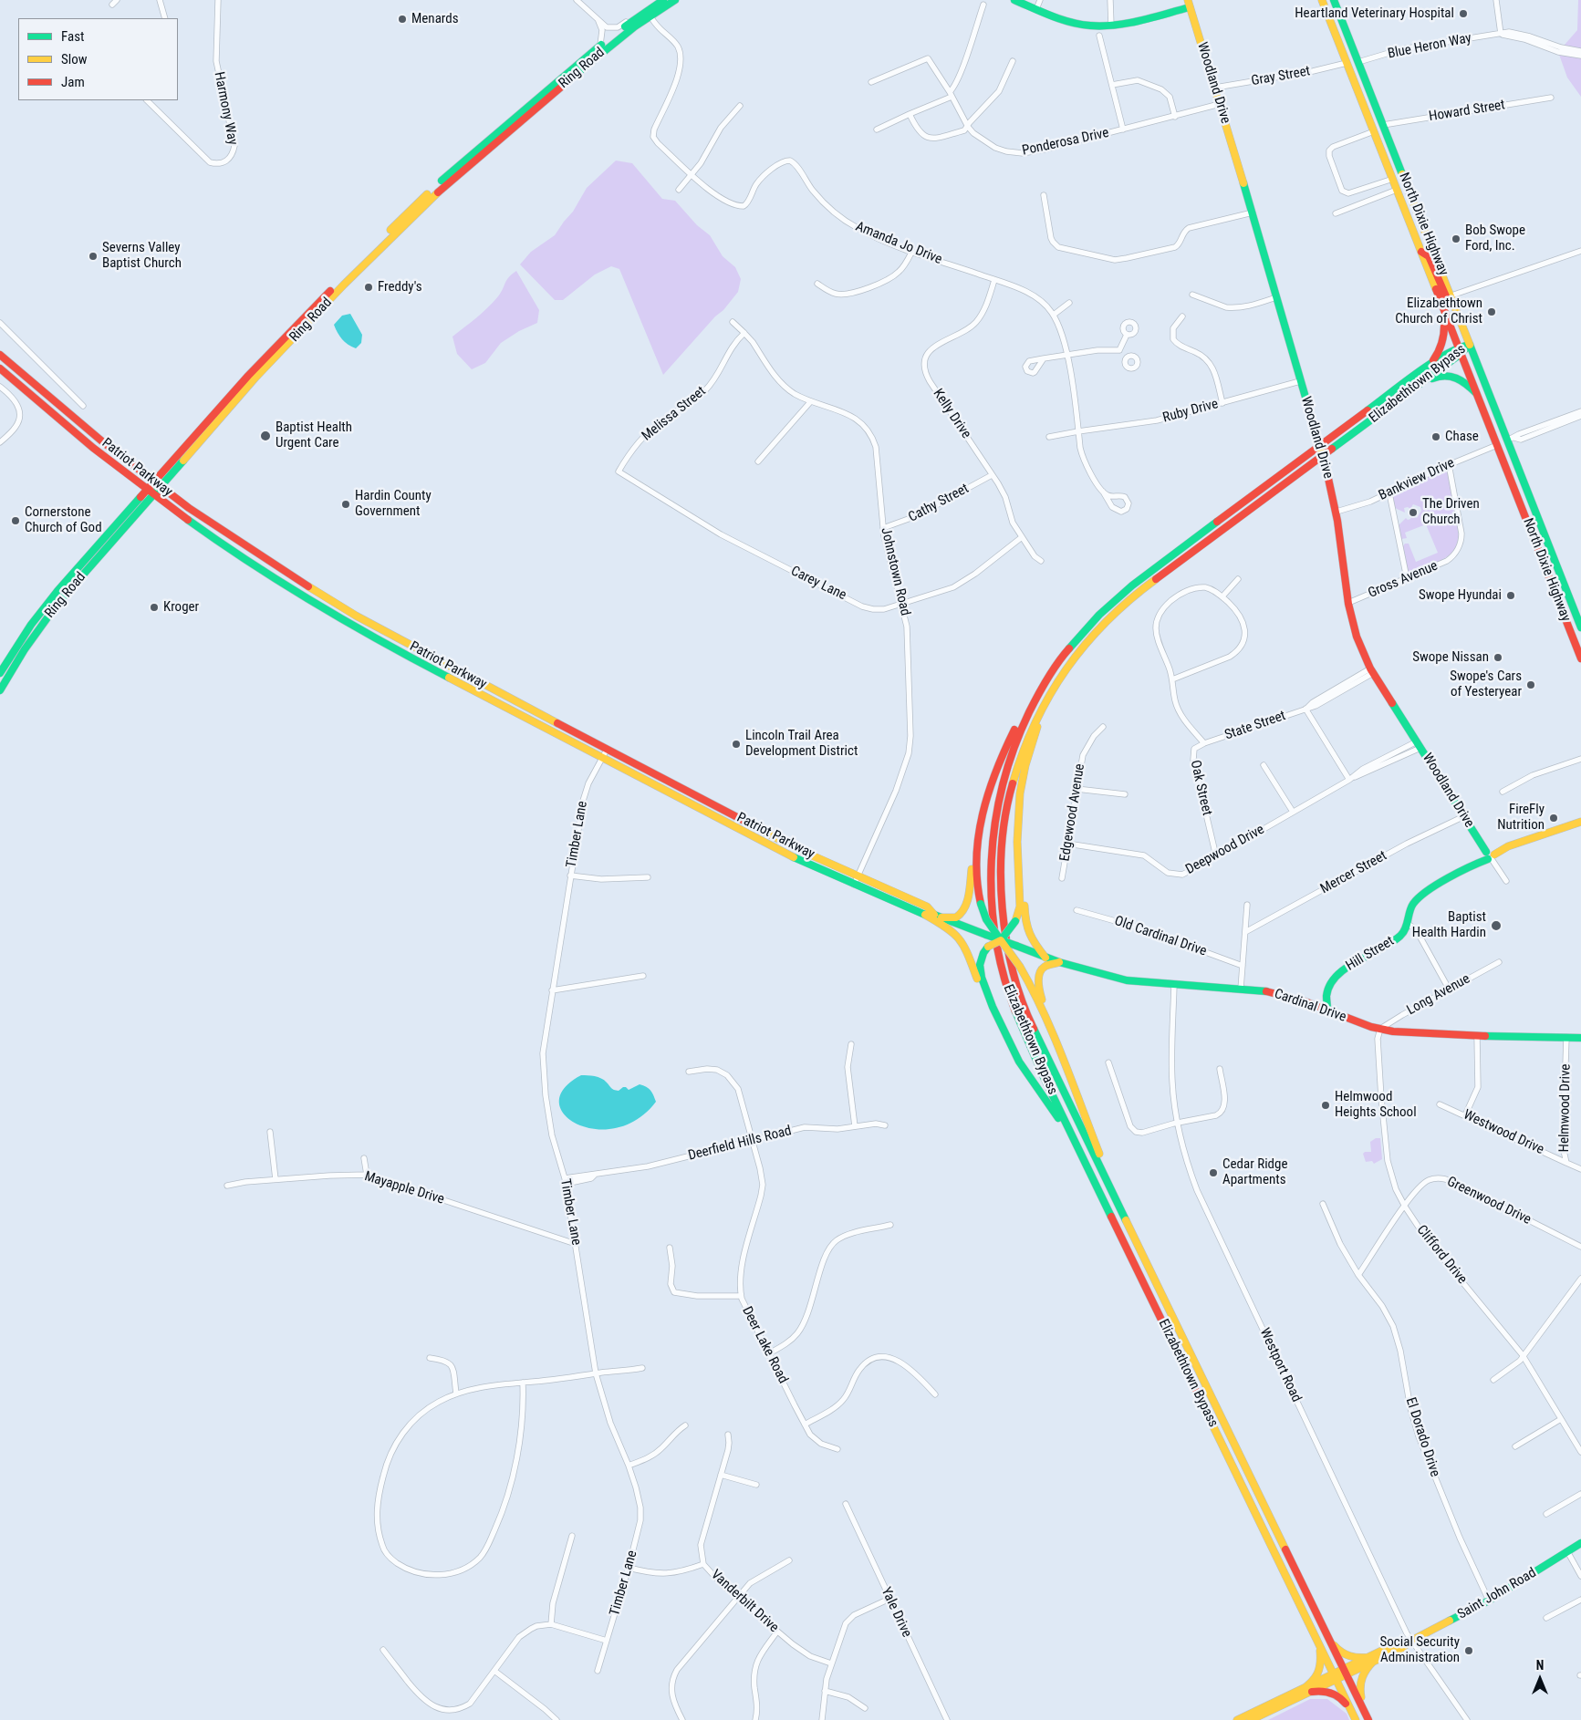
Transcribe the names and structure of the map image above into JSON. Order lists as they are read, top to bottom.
{
  "streets": {
    "main road": [
      "Ring Road",
      "Woodland Drive",
      "North Dixie Highway",
      "Elizabethtown Bypass",
      "Patriot Parkway",
      "Hill Street",
      "Cardinal Drive",
      "Saint John Road"
    ],
    "street": [
      "Blue Heron Way",
      "Gray Street",
      "Harmony Way",
      "Howard Street",
      "Ponderosa Drive",
      "Amanda Jo Drive",
      "Ruby Drive",
      "Melissa Street",
      "Kelly Drive",
      "Bankview Drive",
      "Cathy Street",
      "Johnstown Road",
      "Gross Avenue",
      "Carey Lane",
      "State Street",
      "Oak Street",
      "Edgewood Avenue",
      "Timber Lane",
      "Deepwood Drive",
      "Mercer Street",
      "Old Cardinal Drive",
      "Long Avenue",
      "Helmwood Drive",
      "Westwood Drive",
      "Deerfield Hills Road",
      "Mayapple Drive",
      "Greenwood Drive",
      "Clifford Drive",
      "Deer Lake Road",
      "Westport Road",
      "El Dorado Drive",
      "Vanderbilt Drive",
      "Yale Drive"
    ]
  },
  "crossings": [
    ["Blue Heron Way", "North Dixie Highway"],
    ["Ring Road", "Amanda Jo Drive"],
    ["Ring Road", "Patriot Parkway"],
    ["Gray Street", "Woodland Drive"],
    ["Gray Street", "North Dixie Highway"],
    ["Woodland Drive", "Ponderosa Drive"],
    ["Woodland Drive", "Ruby Drive"],
    ["Woodland Drive", "Bankview Drive"],
    ["Woodland Drive", "Gross Avenue"],
    ["Woodland Drive", "State Street"],
    ["Woodland Drive", "Deepwood Drive"],
    ["Woodland Drive", "Mercer Street"],
    ["Woodland Drive", "Hill Street"],
    ["Howard Street", "North Dixie Highway"],
    ["North Dixie Highway", "Elizabethtown Bypass"],
    ["North Dixie Highway", "Bankview Drive"],
    ["Amanda Jo Drive", "Ruby Drive"],
    ["Amanda Jo Drive", "Kelly Drive"],
    ["Elizabethtown Bypass", "Saint John Road"],
    ["Melissa Street", "Johnstown Road"],
    ["Melissa Street", "Carey Lane"],
    ["Kelly Drive", "Cathy Street"],
    ["Kelly Drive", "Carey Lane"],
    ["Patriot Parkway", "Johnstown Road"],
    ["Patriot Parkway", "Timber Lane"],
    ["Patriot Parkway", "Cardinal Drive"],
    ["Bankview Drive", "Gross Avenue"],
    ["Cathy Street", "Johnstown Road"],
    ["Johnstown Road", "Carey Lane"],
    ["State Street", "Oak Street"],
    ["Oak Street", "Deepwood Drive"],
    ["Edgewood Avenue", "Deepwood Drive"],
    ["Timber Lane", "Deerfield Hills Road"],
    ["Timber Lane", "Mayapple Drive"],
    ["Hill Street", "Cardinal Drive"],
    ["Long Avenue", "Cardinal Drive"],
    ["Long Avenue", "Clifford Drive"],
    ["Cardinal Drive", "Helmwood Drive"],
    ["Cardinal Drive", "Clifford Drive"],
    ["Cardinal Drive", "Westport Road"],
    ["Helmwood Drive", "Westwood Drive"],
    ["Deerfield Hills Road", "Deer Lake Road"],
    ["Greenwood Drive", "Clifford Drive"],
    ["Greenwood Drive", "El Dorado Drive"],
    ["Westport Road", "Saint John Road"],
    ["El Dorado Drive", "Saint John Road"]
  ],
  "places": [
    "Heartland Veterinary Hospital",
    "Menards",
    "Bob Swope Ford, Inc.",
    "Severns Valley Baptist Church",
    "Freddy's",
    "Elizabethtown Church of Christ",
    "Baptist Health Urgent Care",
    "Chase",
    "Hardin County Government",
    "The Driven Church",
    "Cornerstone Church of God",
    "Swope Hyundai",
    "Kroger",
    "Swope Nissan",
    "Swope's Cars of Yesteryear",
    "Lincoln Trail Area Development District",
    "FireFly Nutrition",
    "Baptist Health Hardin",
    "Helmwood Heights School",
    "Cedar Ridge Apartments",
    "Social Security Administration"
  ],
  "legend": ["Fast", "Slow", "Jam"],
  "north": "top"
}
